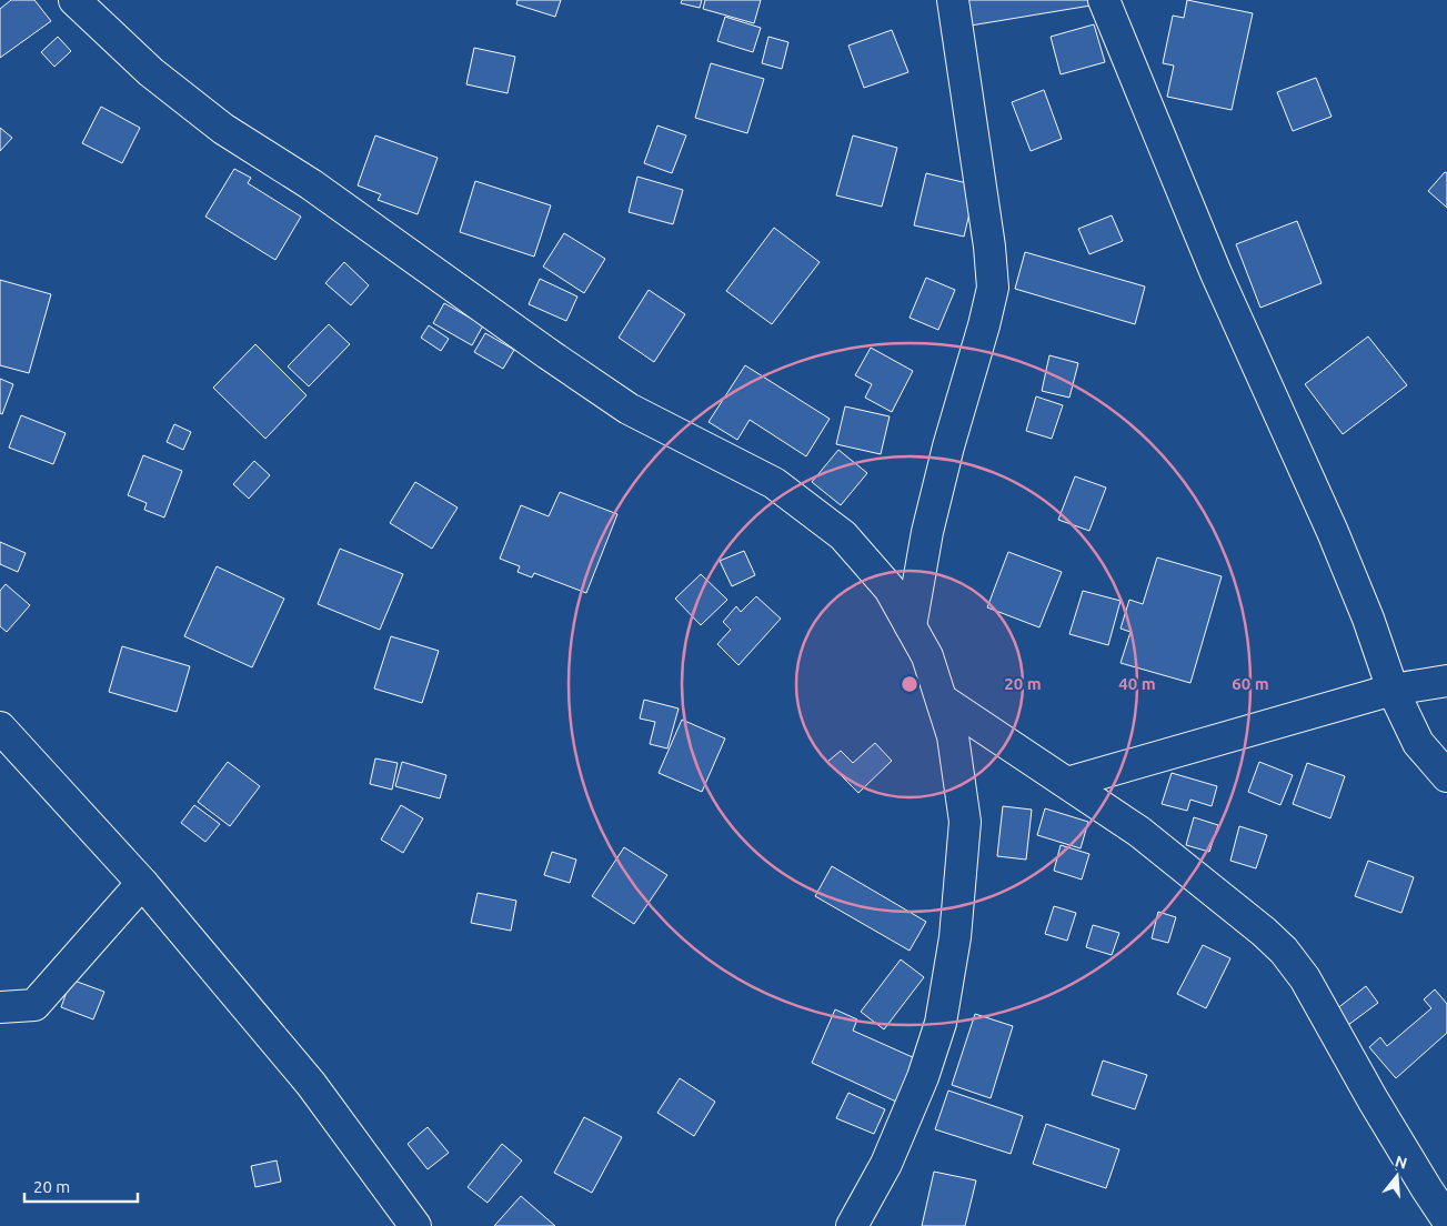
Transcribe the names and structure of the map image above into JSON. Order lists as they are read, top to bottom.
{
  "scale_bar": "20 m",
  "north": "top",
  "rings": ["20 m", "40 m", "60 m"]
}
